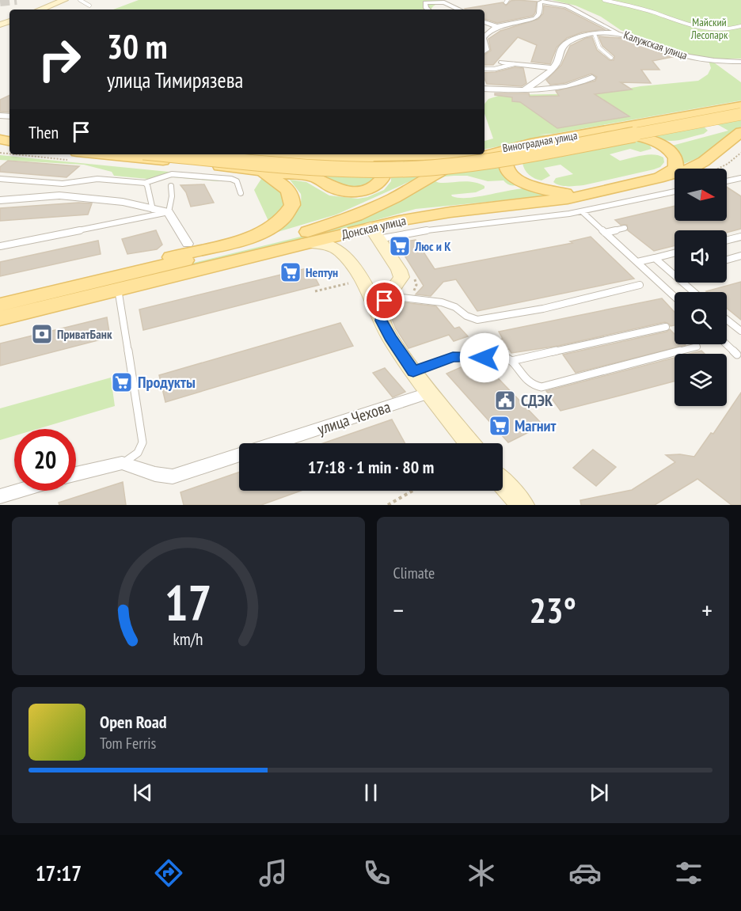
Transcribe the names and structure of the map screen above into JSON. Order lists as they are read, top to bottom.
{
  "streets": {
    "main road": ["Виноградная улица", "Донская улица"],
    "street": ["Калужская улица", "улица Чехова"]
  },
  "crossings": [
    ["Виноградная улица", "Донская улица"]
  ],
  "parks": ["Майский Лесопарк"],
  "places": {
    "supermarket": [
      "Люс и К",
      "Нептун",
      "Продукты",
      "Магнит"
    ],
    "bank": ["ПриватБанк"],
    "public building": ["СДЭК"]
  },
  "north": "right",
  "page": {
    "turn": ["30 m", "улица Тимирязева"],
    "then": "Then",
    "limit": "20",
    "trip": "17:18 · 1 min · 80 m",
    "tile": "Climate",
    "heat": ["−", "23°", "+"],
    "song": ["Open Road", "Tom Ferris"],
    "tabs": "17:17",
    "gauge": ["17", "km/h"]
  }
}
